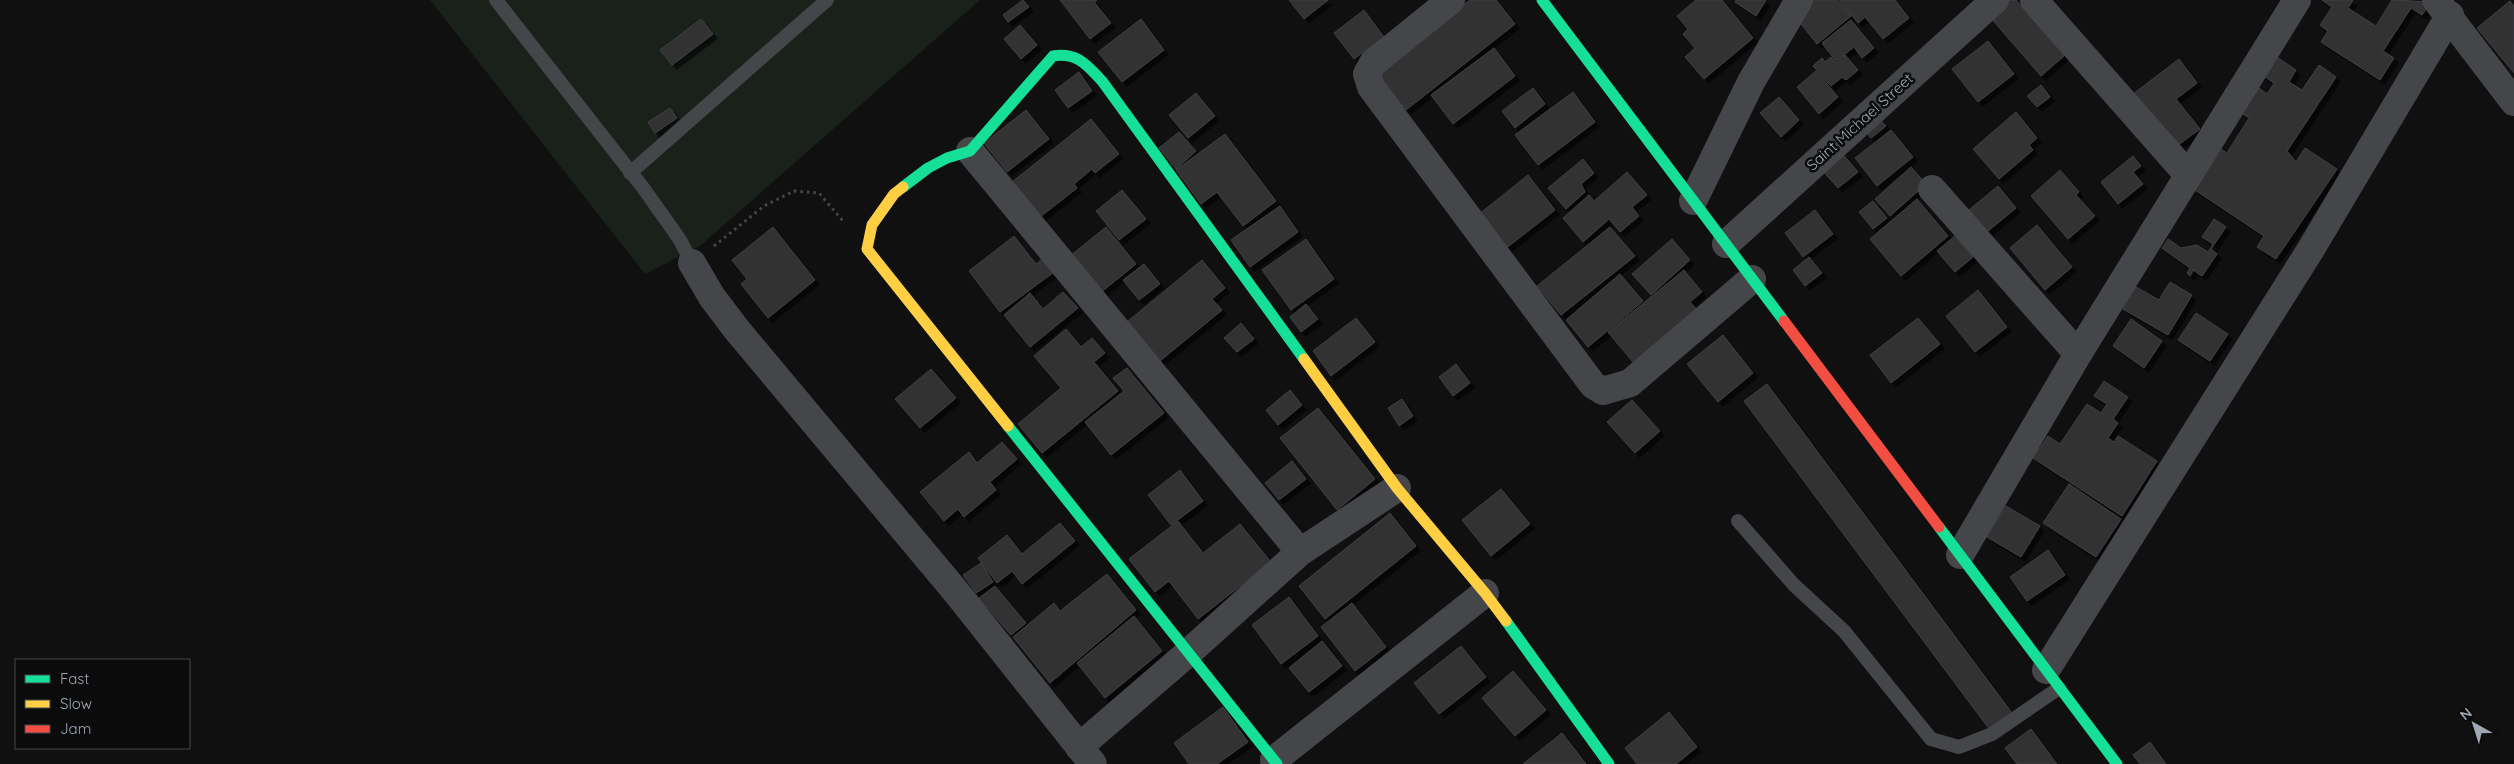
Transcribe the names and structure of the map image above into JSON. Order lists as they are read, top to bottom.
{
  "streets": {
    "street": ["Saint Michael Street"]
  },
  "legend": ["Fast", "Slow", "Jam"],
  "north": "top left"
}
